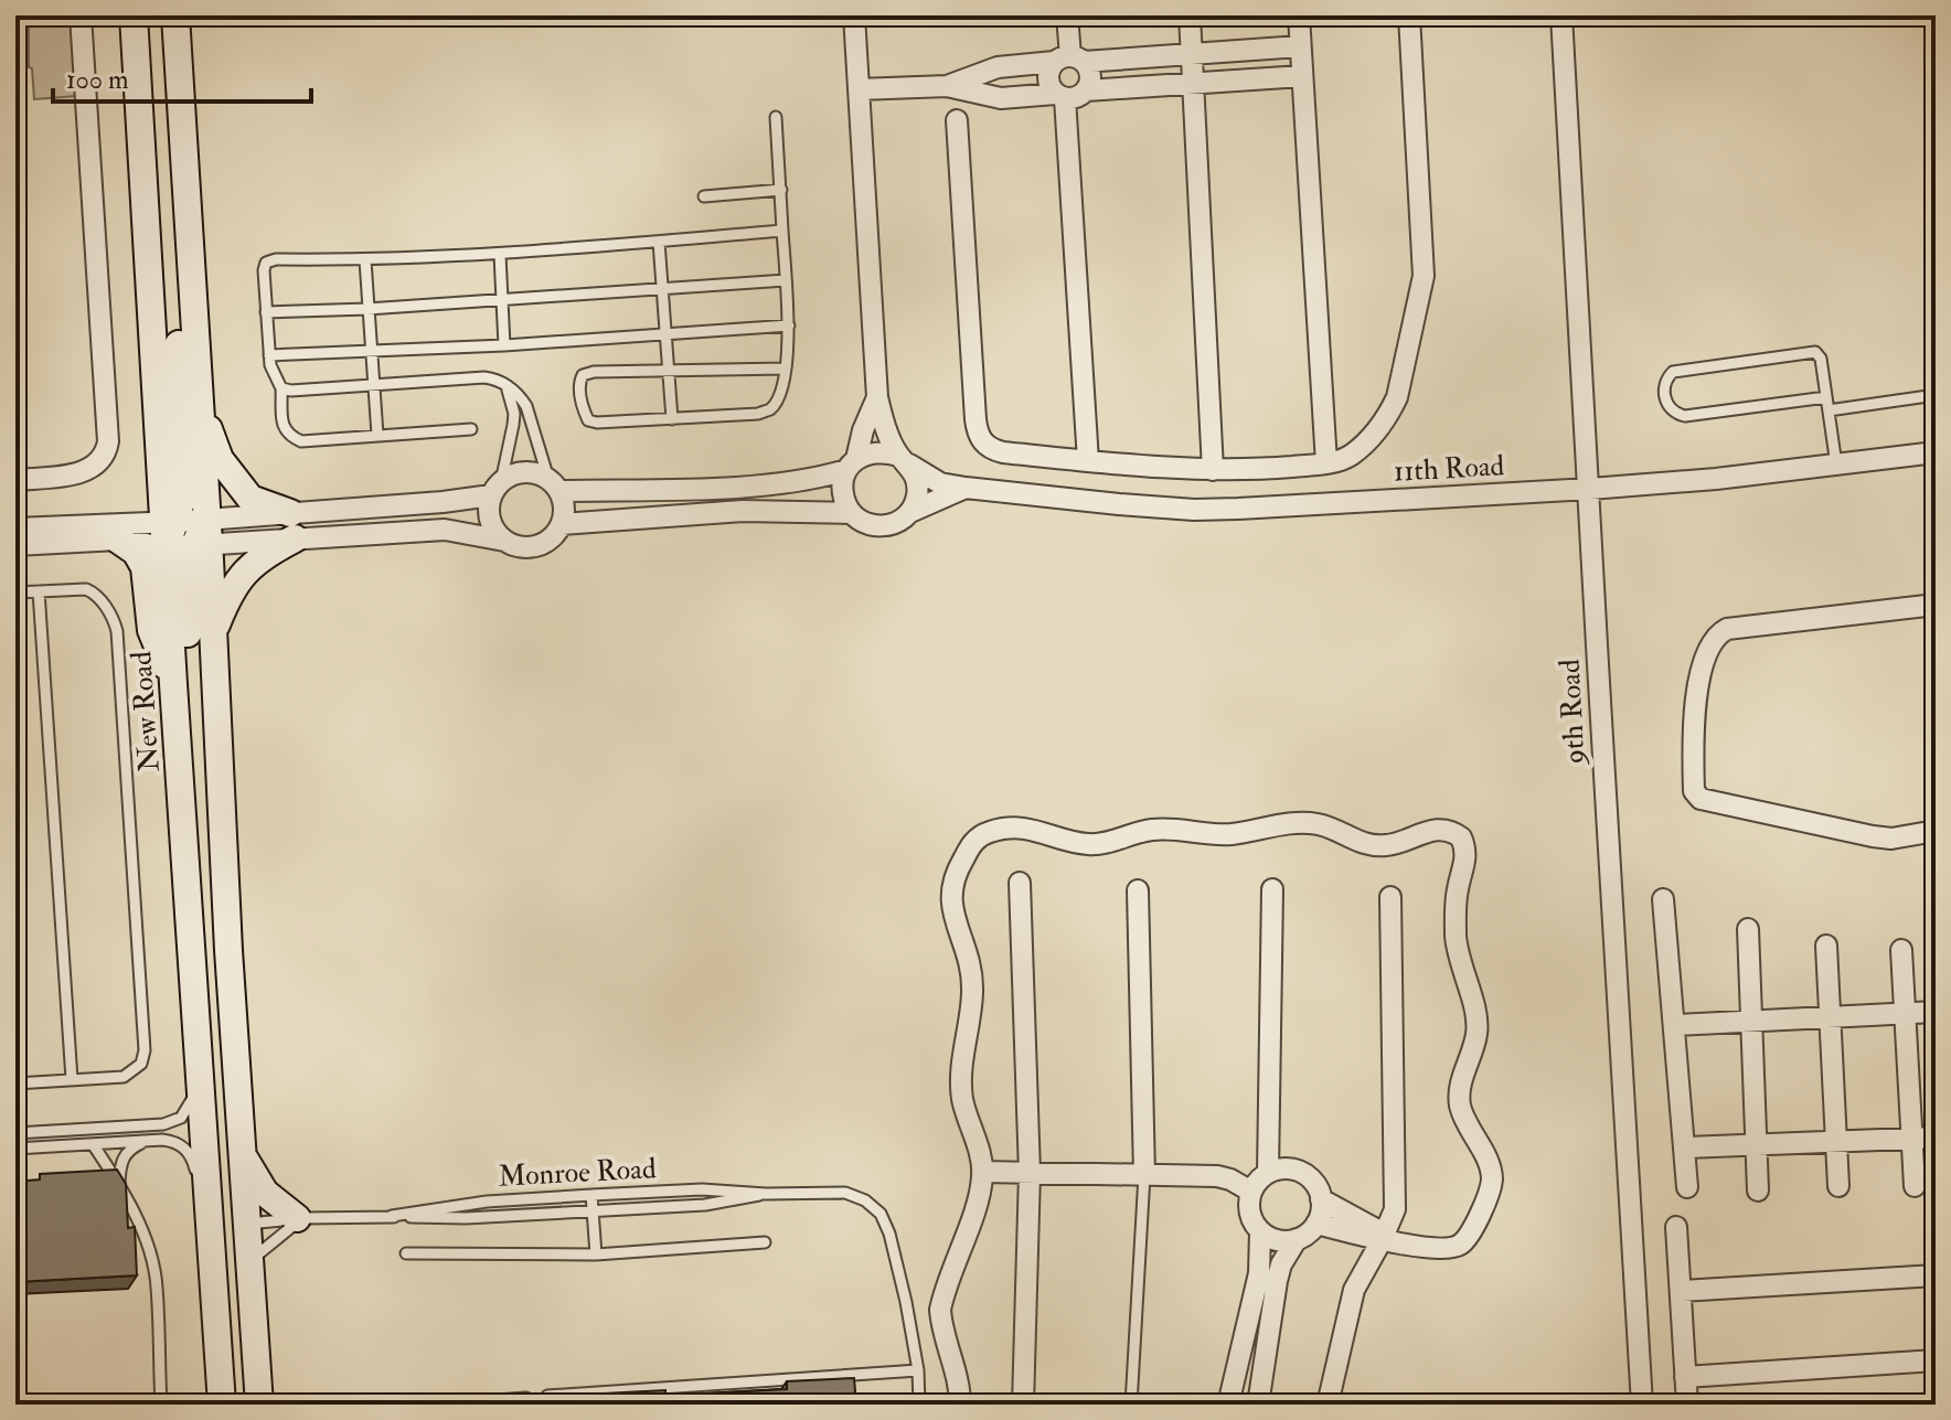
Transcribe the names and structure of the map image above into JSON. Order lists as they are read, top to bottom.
{
  "streets": {
    "main road": ["New Road"],
    "street": ["11th Road", "9th Road"],
    "lane": ["Monroe Road"]
  },
  "crossings": [
    ["11th Road", "9th Road"]
  ],
  "scale_bar": "100 m"
}
